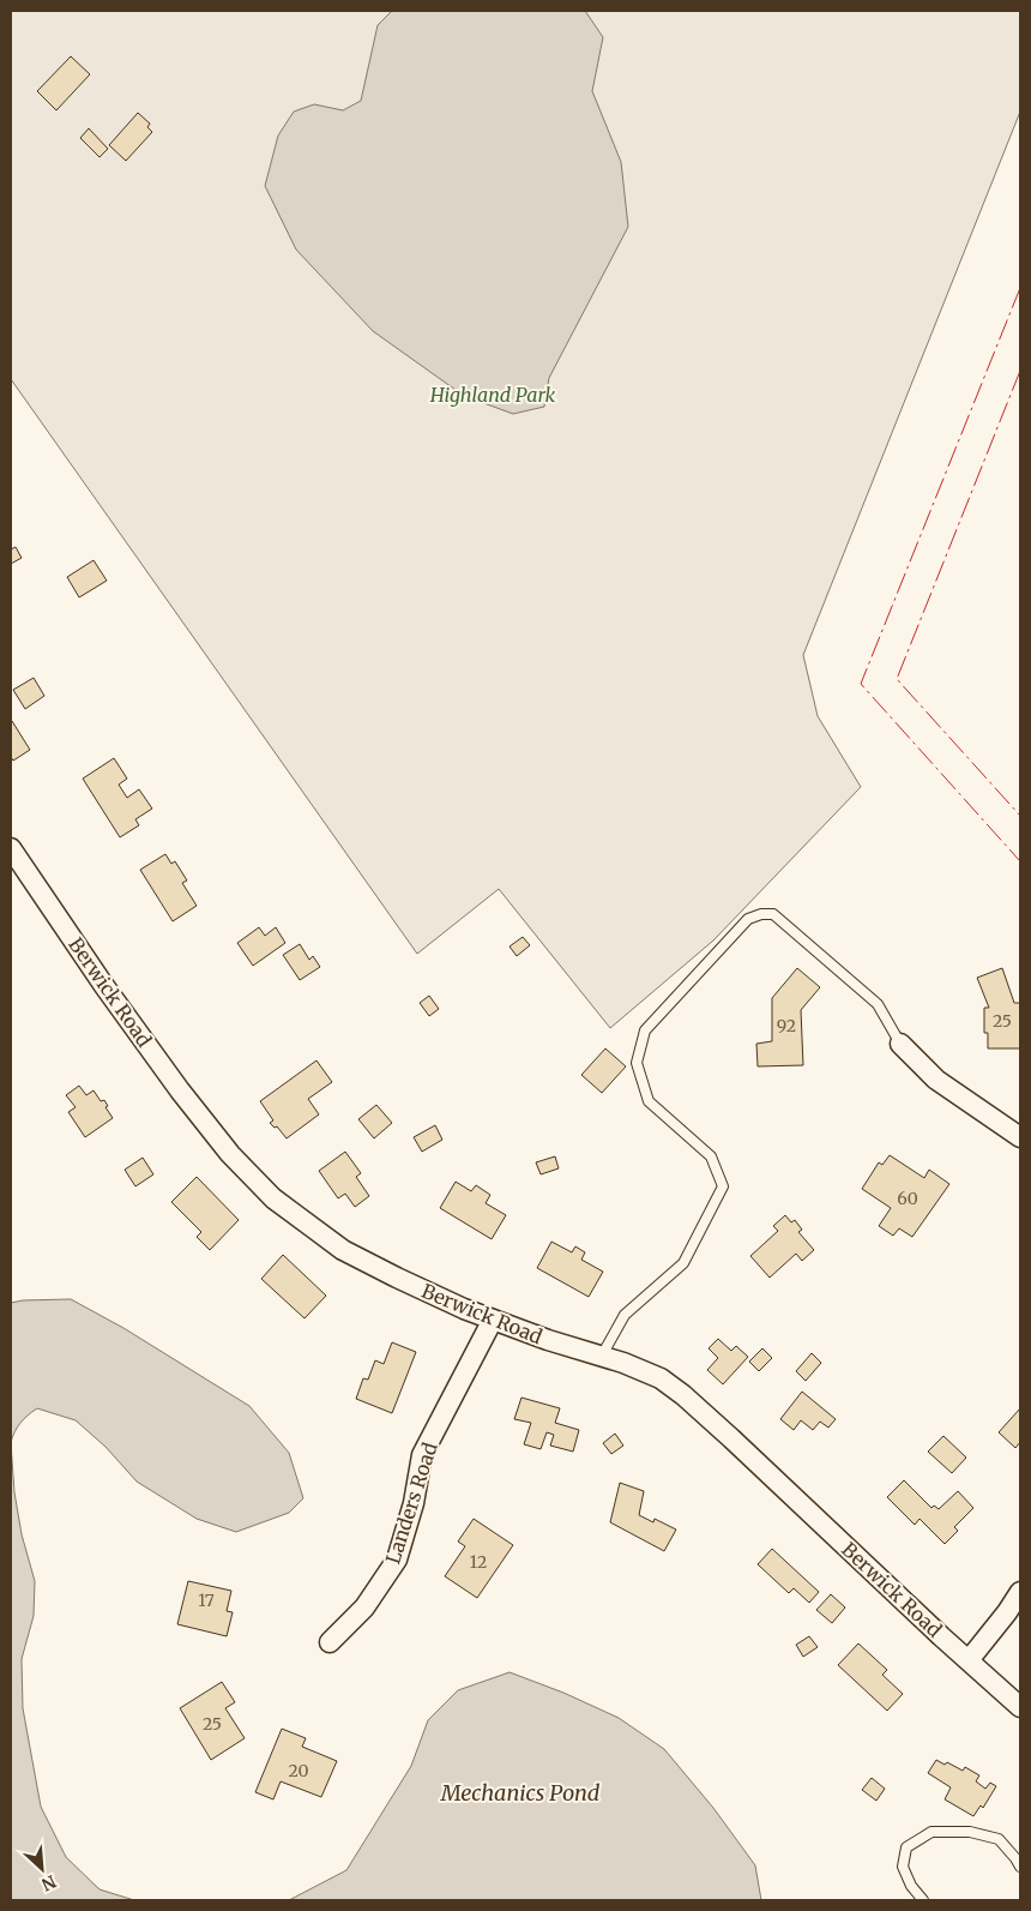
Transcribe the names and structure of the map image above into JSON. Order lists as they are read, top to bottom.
{
  "streets": {
    "street": ["Berwick Road", "Landers Road"]
  },
  "crossings": [
    ["Berwick Road", "Landers Road"]
  ],
  "water": ["Mechanics Pond"],
  "parks": ["Highland Park"],
  "house_numbers": [
    "25",
    "92",
    "60",
    "12",
    "17",
    "25",
    "20"
  ],
  "north": "bottom right"
}
